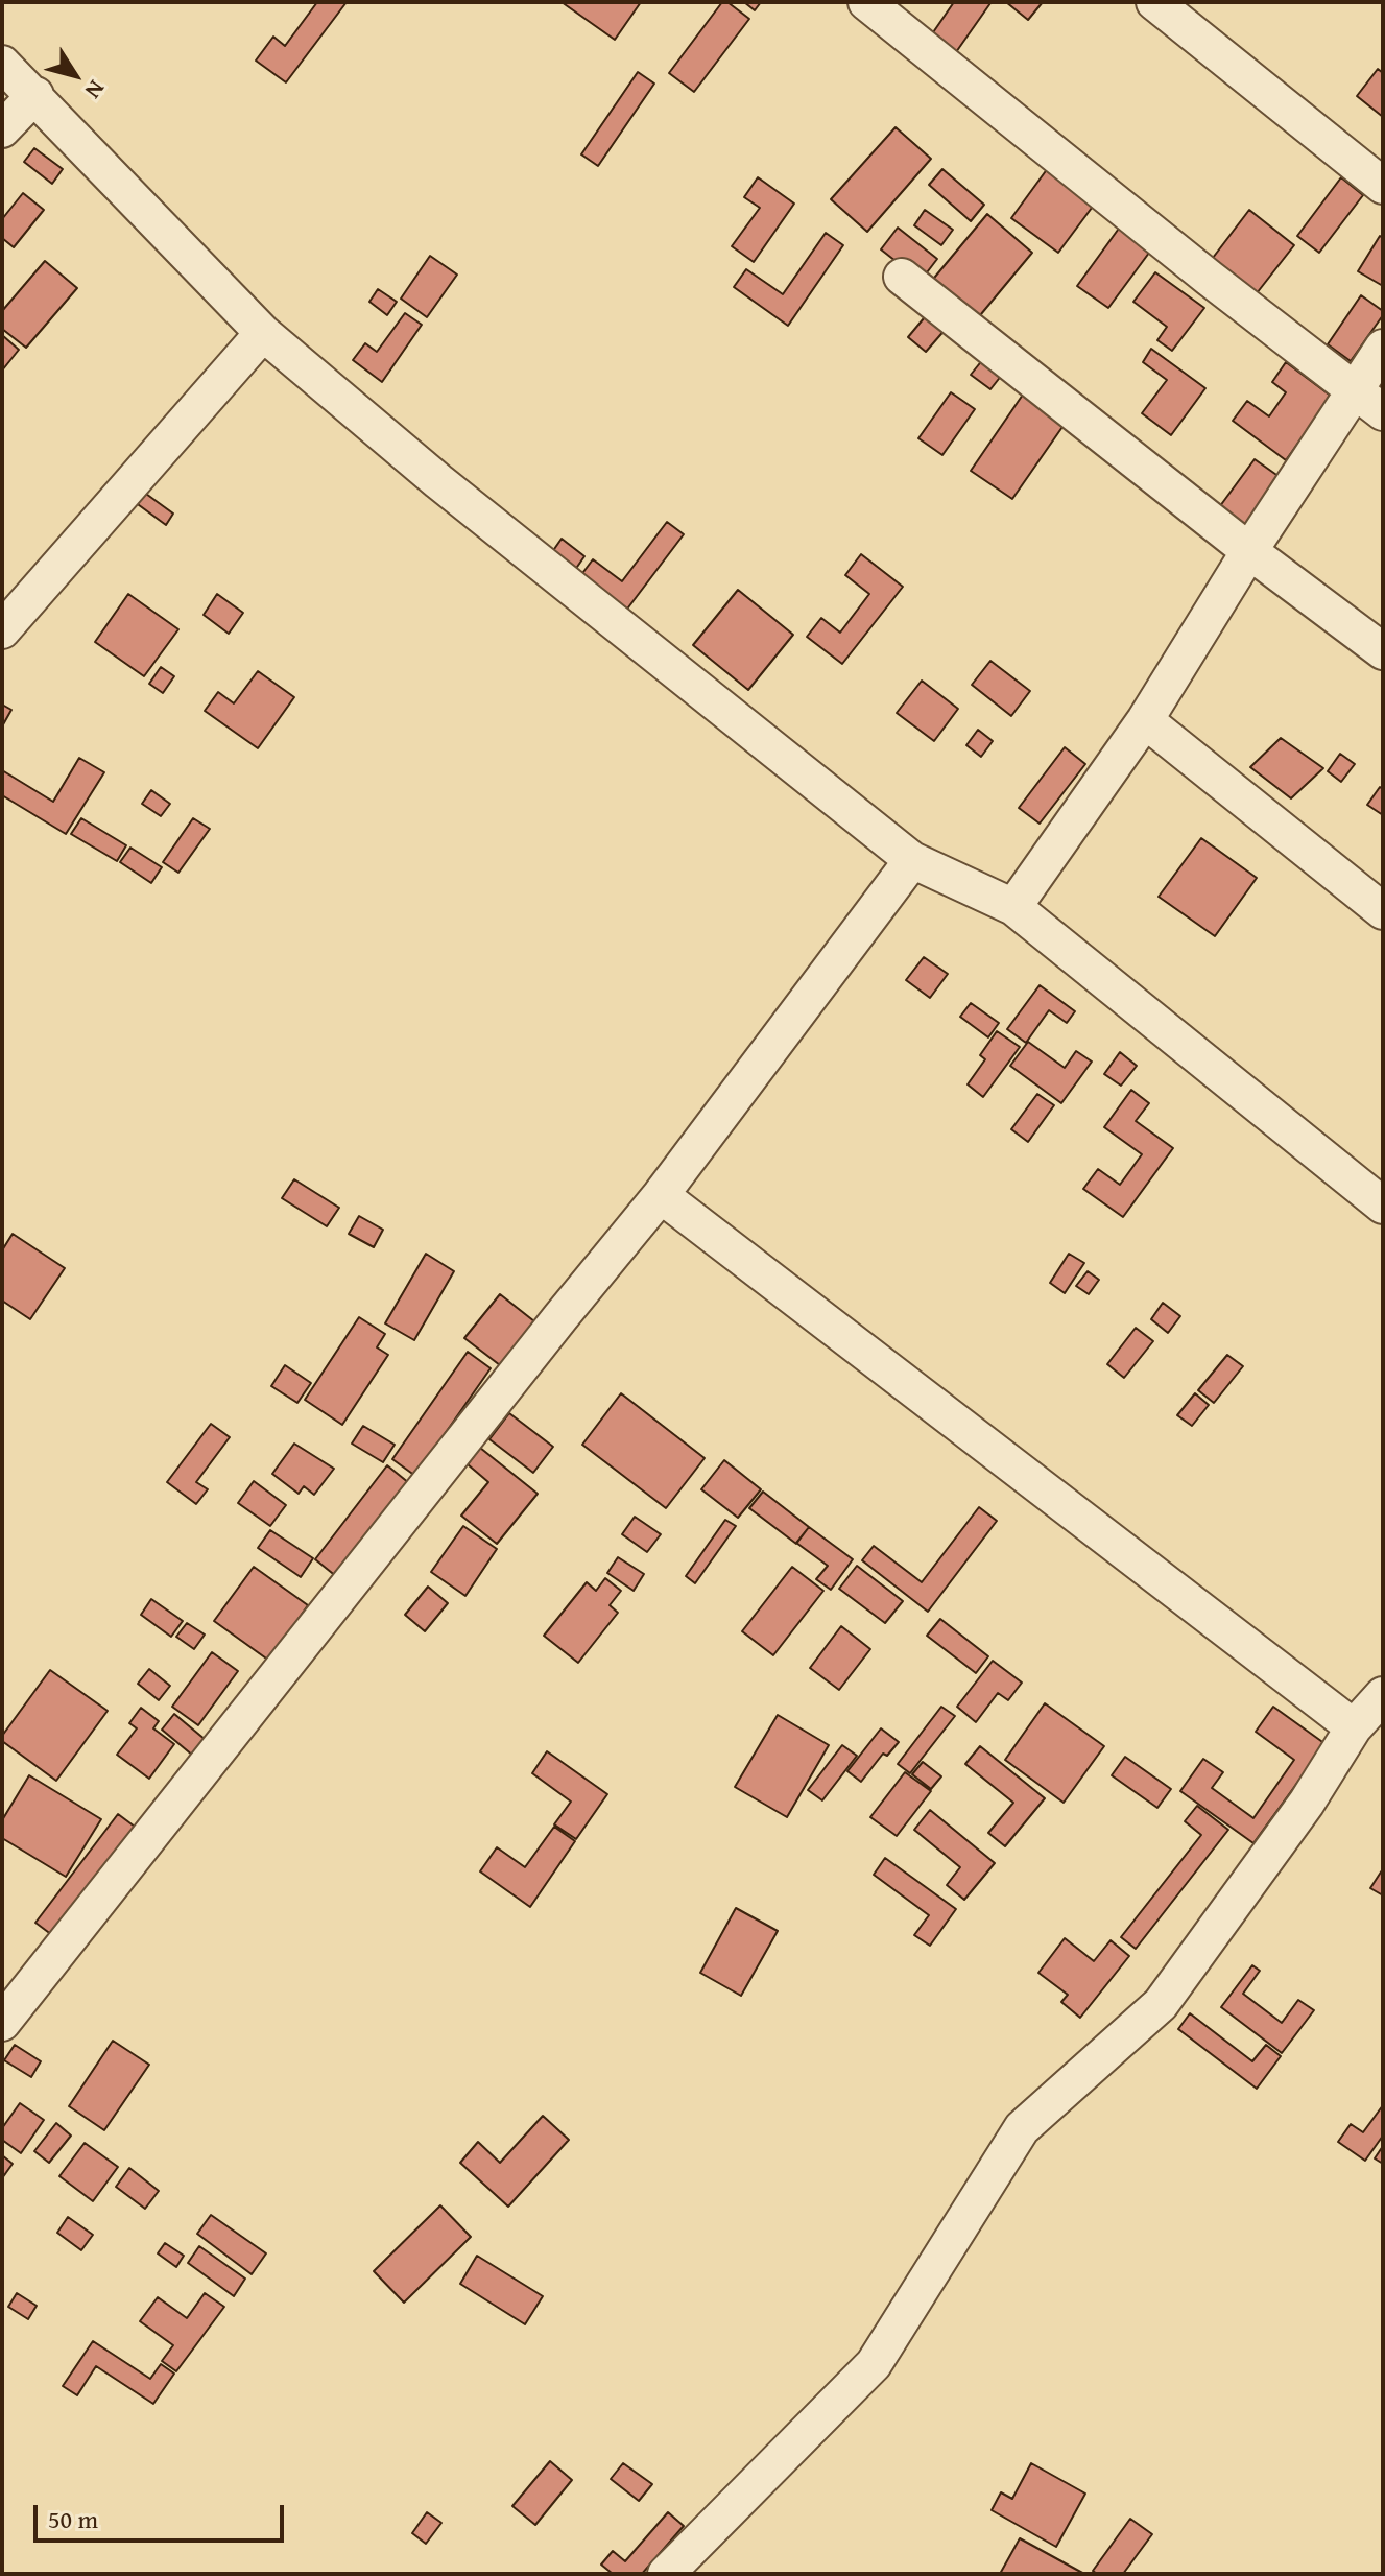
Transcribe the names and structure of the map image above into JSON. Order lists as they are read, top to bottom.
{
  "scale_bar": "50 m",
  "north": "bottom right"
}
